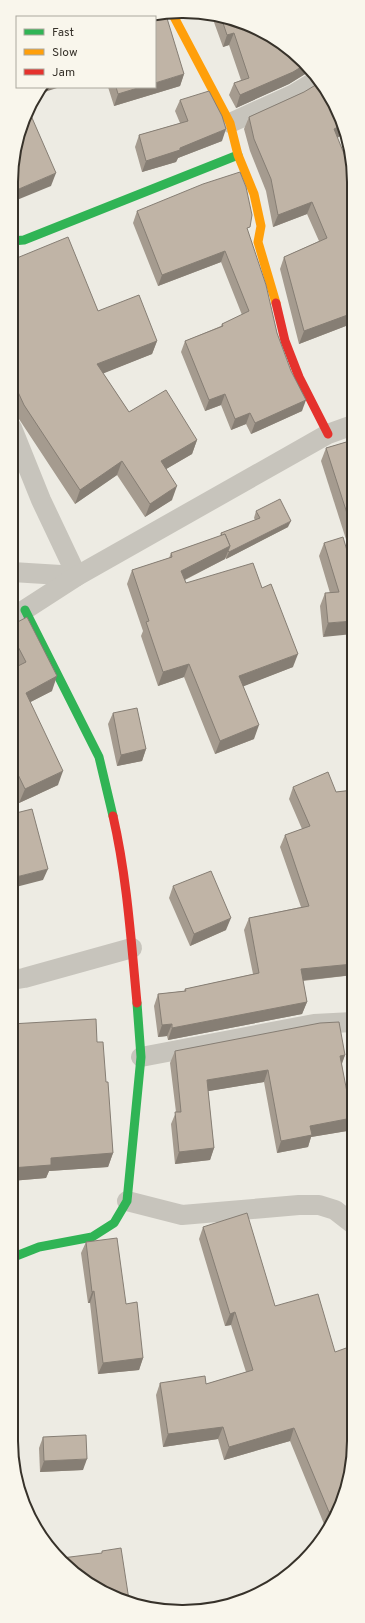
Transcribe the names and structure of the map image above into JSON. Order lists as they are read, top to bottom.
{
  "legend": ["Fast", "Slow", "Jam"]
}
